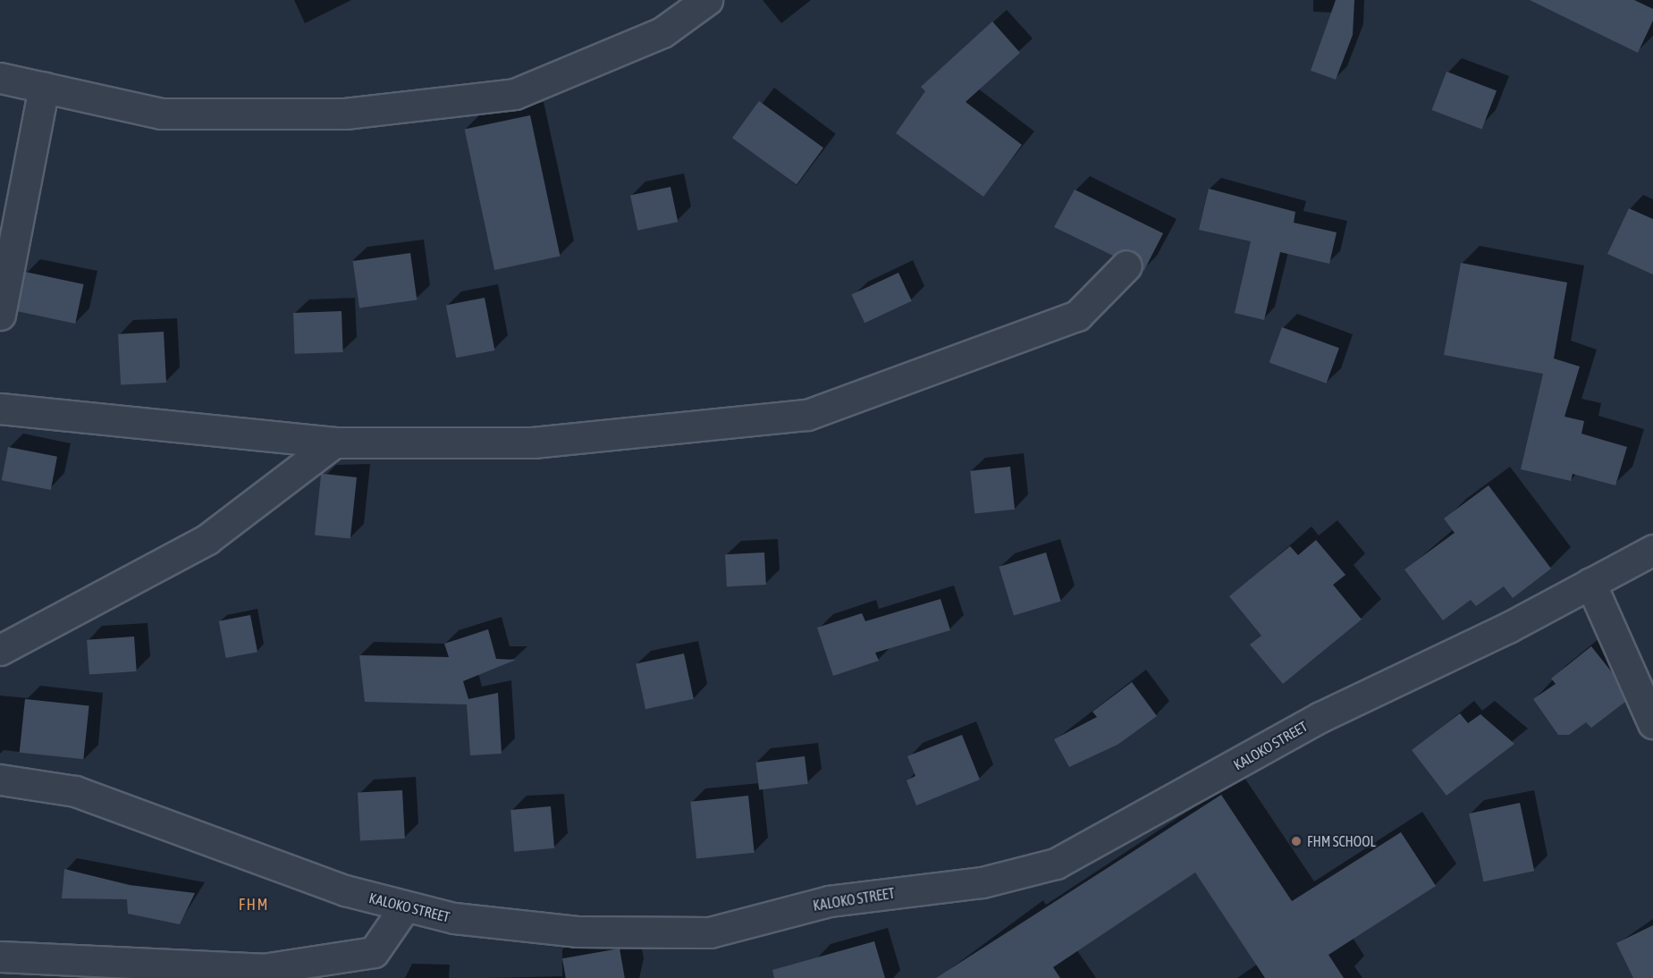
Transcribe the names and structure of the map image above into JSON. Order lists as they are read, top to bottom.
{
  "streets": {
    "street": ["KALOKO STREET"]
  },
  "districts": ["FHM"],
  "places": ["FHM SCHOOL"]
}
